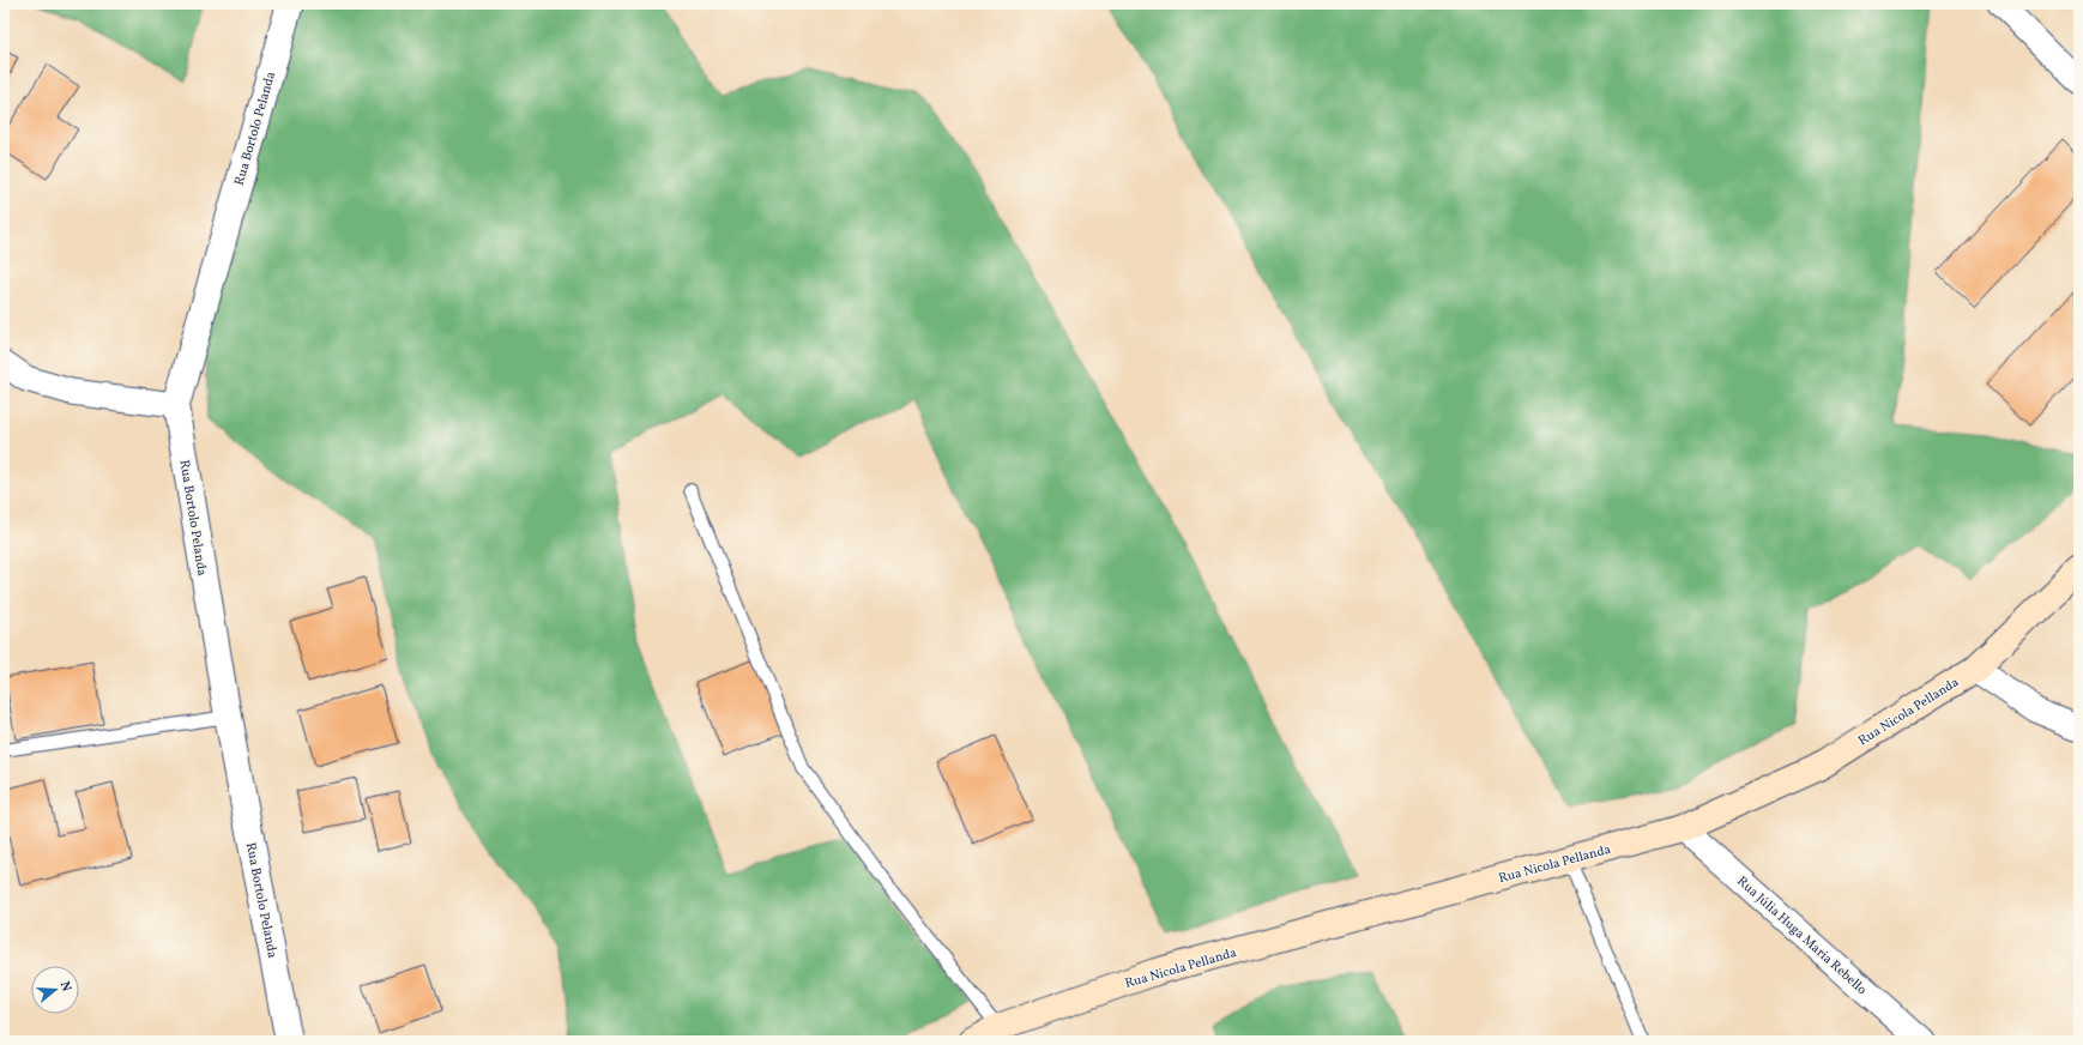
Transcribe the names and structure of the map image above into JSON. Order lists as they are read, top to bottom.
{
  "streets": {
    "main road": ["Rua Nicola Pellanda"],
    "street": ["Rua Bortolo Pelanda", "Rua Júlia Huga Maria Rebello"]
  },
  "crossings": [
    ["Rua Nicola Pellanda", "Rua Júlia Huga Maria Rebello"]
  ],
  "north": "right"
}
